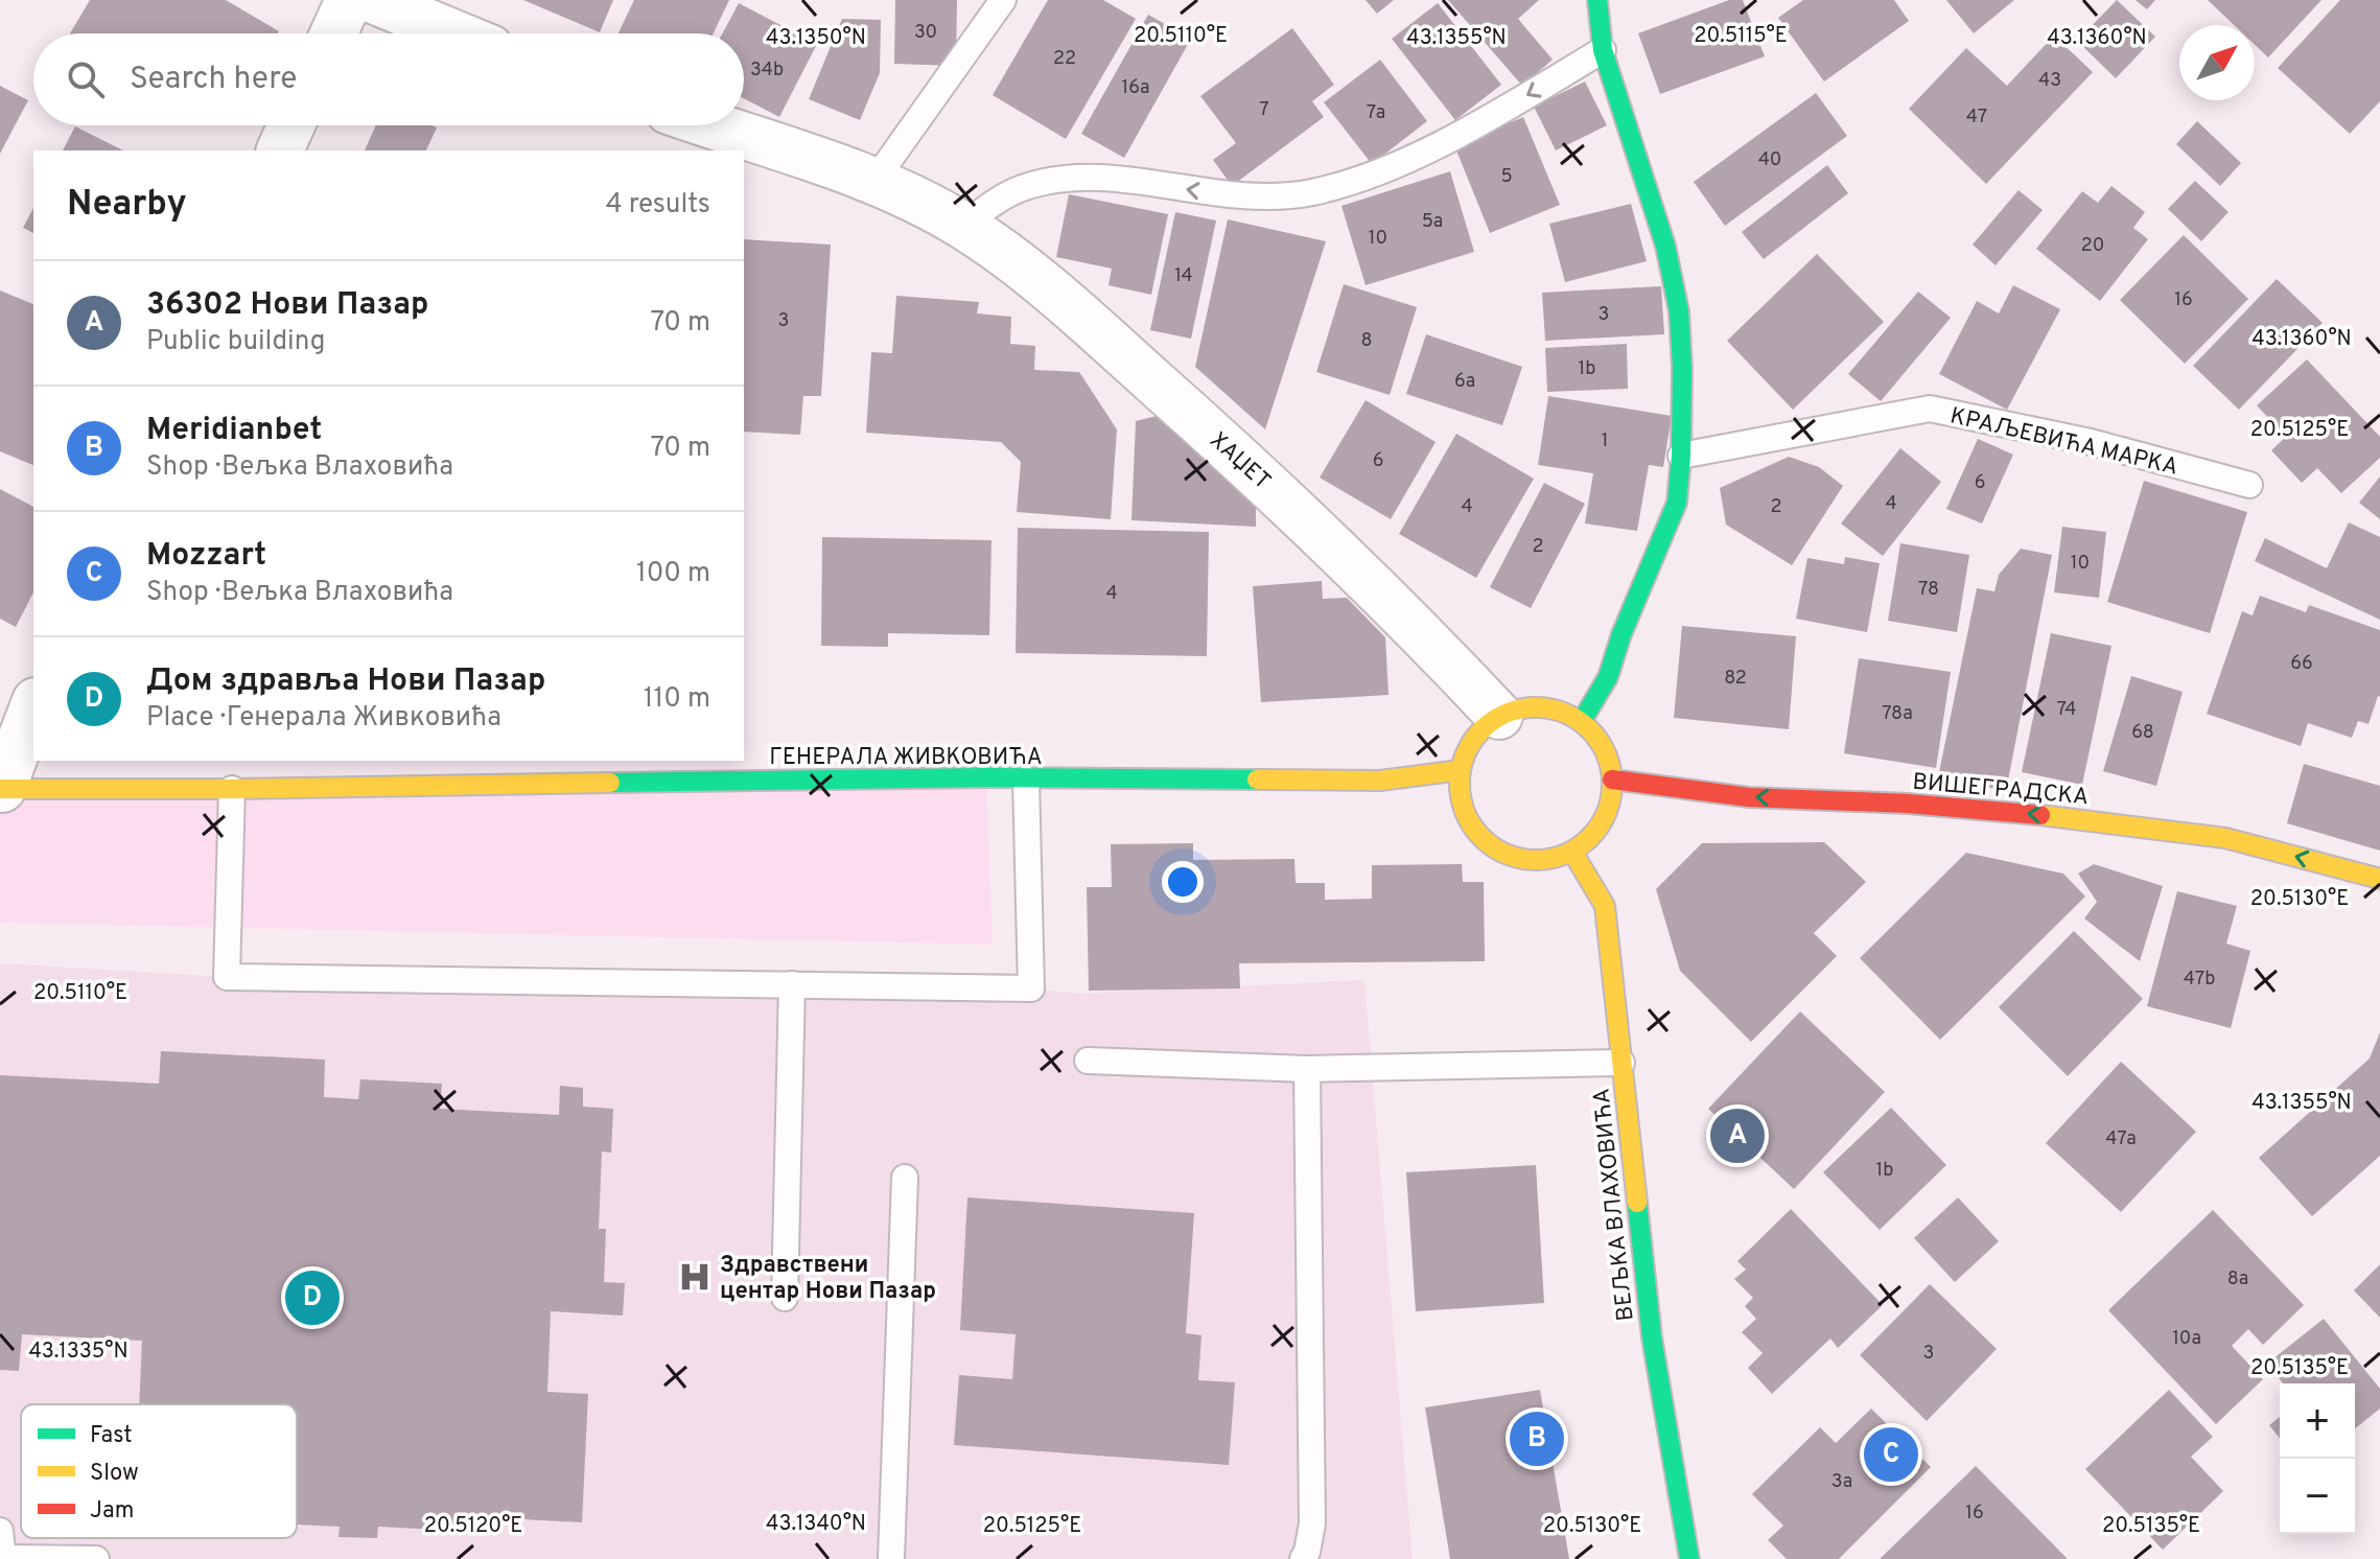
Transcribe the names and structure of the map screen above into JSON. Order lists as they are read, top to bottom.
{
  "streets": {
    "street": [
      "ХАЏЕТ",
      "ГЕНЕРАЛА ЖИВКОВИЋА",
      "ВИШЕГРАДСКА",
      "ВЕЉКА ВЛАХОВИЋА"
    ],
    "lane": ["КРАЉЕВИЋА МАРКА"]
  },
  "crossings": [
    ["ХАЏЕТ", "ГЕНЕРАЛА ЖИВКОВИЋА"],
    ["ХАЏЕТ", "ВИШЕГРАДСКА"],
    ["ХАЏЕТ", "ВЕЉКА ВЛАХОВИЋА"],
    ["ГЕНЕРАЛА ЖИВКОВИЋА", "ВИШЕГРАДСКА"],
    ["ГЕНЕРАЛА ЖИВКОВИЋА", "ВЕЉКА ВЛАХОВИЋА"],
    ["ВИШЕГРАДСКА", "ВЕЉКА ВЛАХОВИЋА"]
  ],
  "one_way": ["ВИШЕГРАДСКА"],
  "places": {
    "hospital": ["Здравствени центар Нови Пазар"]
  },
  "house_numbers": [
    "30",
    "22",
    "34b",
    "43",
    "16a",
    "7",
    "7a",
    "47",
    "40",
    "5",
    "5a",
    "10",
    "20",
    "14",
    "16",
    "3",
    "3",
    "8",
    "1b",
    "6a",
    "1",
    "6",
    "6",
    "4",
    "4",
    "2",
    "2",
    "10",
    "78",
    "4",
    "66",
    "82",
    "74",
    "78a",
    "68",
    "47b",
    "47a",
    "1b",
    "8a",
    "10a",
    "3",
    "3a",
    "16"
  ],
  "legend": ["Fast", "Slow", "Jam"],
  "north": "top right",
  "page": {
    "search": "Search here",
    "heading": ["Nearby", "4 results"],
    "list": [
      {
        "mark": "A",
        "name": "36302 Нови Пазар",
        "note": "Public building",
        "value": "70 m"
      },
      {
        "mark": "B",
        "name": "Meridianbet",
        "note": "Shop · Вељка Влаховића",
        "value": "70 m"
      },
      {
        "mark": "C",
        "name": "Mozzart",
        "note": "Shop · Вељка Влаховића",
        "value": "100 m"
      },
      {
        "mark": "D",
        "name": "Дом здравља Нови Пазар",
        "note": "Place · Генерала Живковића",
        "value": "110 m"
      }
    ],
    "pins": [
      "A",
      "D",
      "B",
      "C"
    ],
    "map_buttons": ["+", "−"]
  },
  "coordinates": [
    "20.5110°E",
    "20.5115°E",
    "43.1350°N",
    "43.1355°N",
    "43.1360°N",
    "20.5125°E",
    "20.5130°E",
    "43.1335°N",
    "20.5135°E",
    "43.1340°N",
    "20.5120°E"
  ]
}
